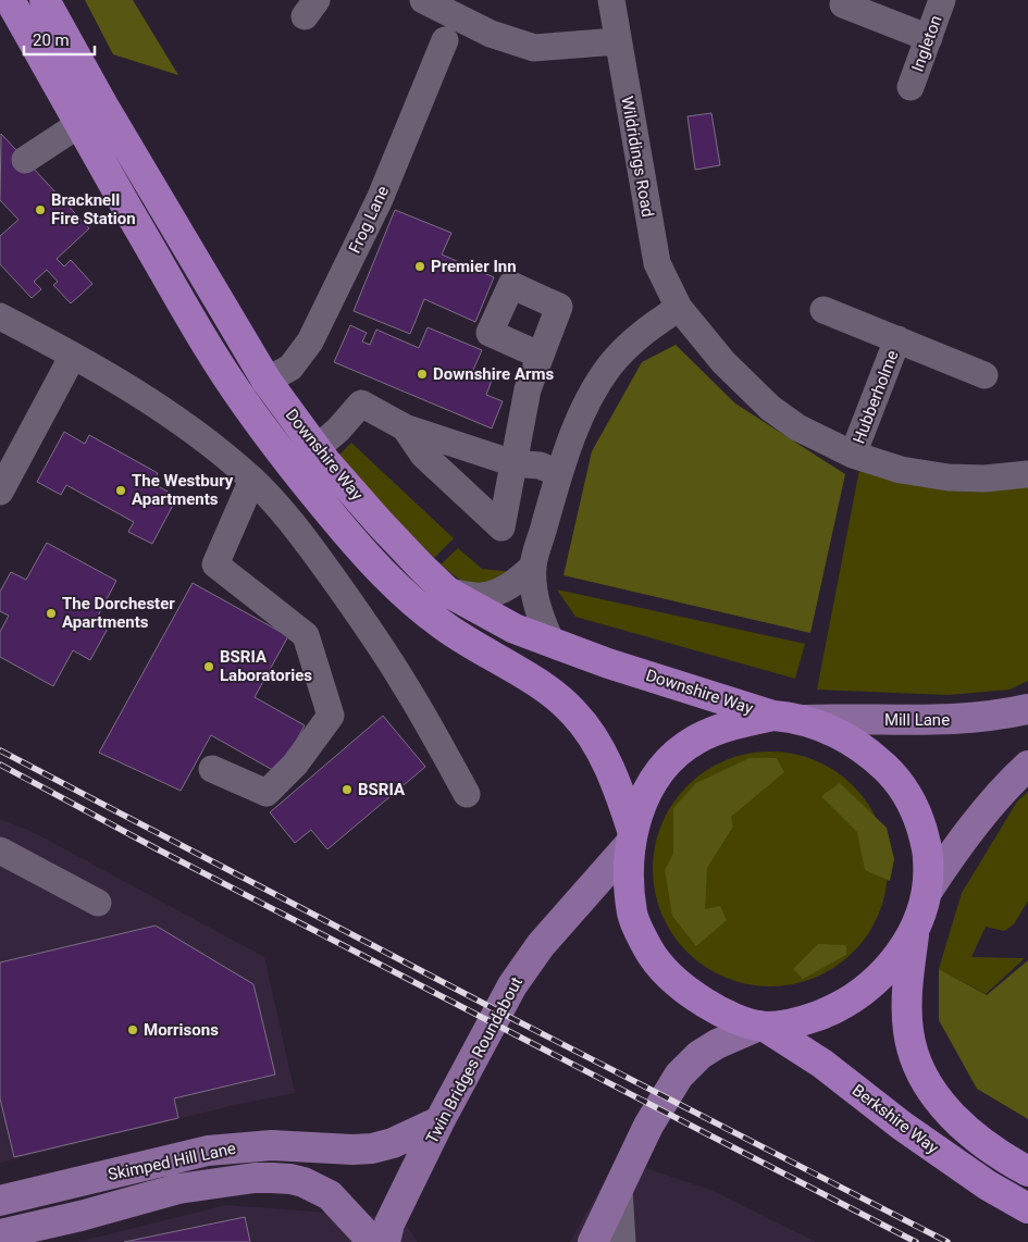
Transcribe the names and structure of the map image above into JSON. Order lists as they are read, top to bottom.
{
  "streets": {
    "highway": ["Downshire Way", "Twin Bridges Roundabout", "Berkshire Way"],
    "main road": ["Mill Lane", "Skimped Hill Lane"],
    "street": [
      "Ingleton",
      "Wildridings Road",
      "Frog Lane",
      "Hubberholme"
    ]
  },
  "crossings": [
    ["Wildridings Road", "Hubberholme"],
    ["Frog Lane", "Downshire Way"],
    ["Downshire Way", "Twin Bridges Roundabout"],
    ["Mill Lane", "Twin Bridges Roundabout"],
    ["Twin Bridges Roundabout", "Berkshire Way"],
    ["Twin Bridges Roundabout", "Skimped Hill Lane"]
  ],
  "places": [
    "Bracknell Fire Station",
    "Premier Inn",
    "Downshire Arms",
    "The Westbury Apartments",
    "The Dorchester Apartments",
    "BSRIA Laboratories",
    "BSRIA",
    "Morrisons"
  ],
  "scale_bar": "20 m"
}
